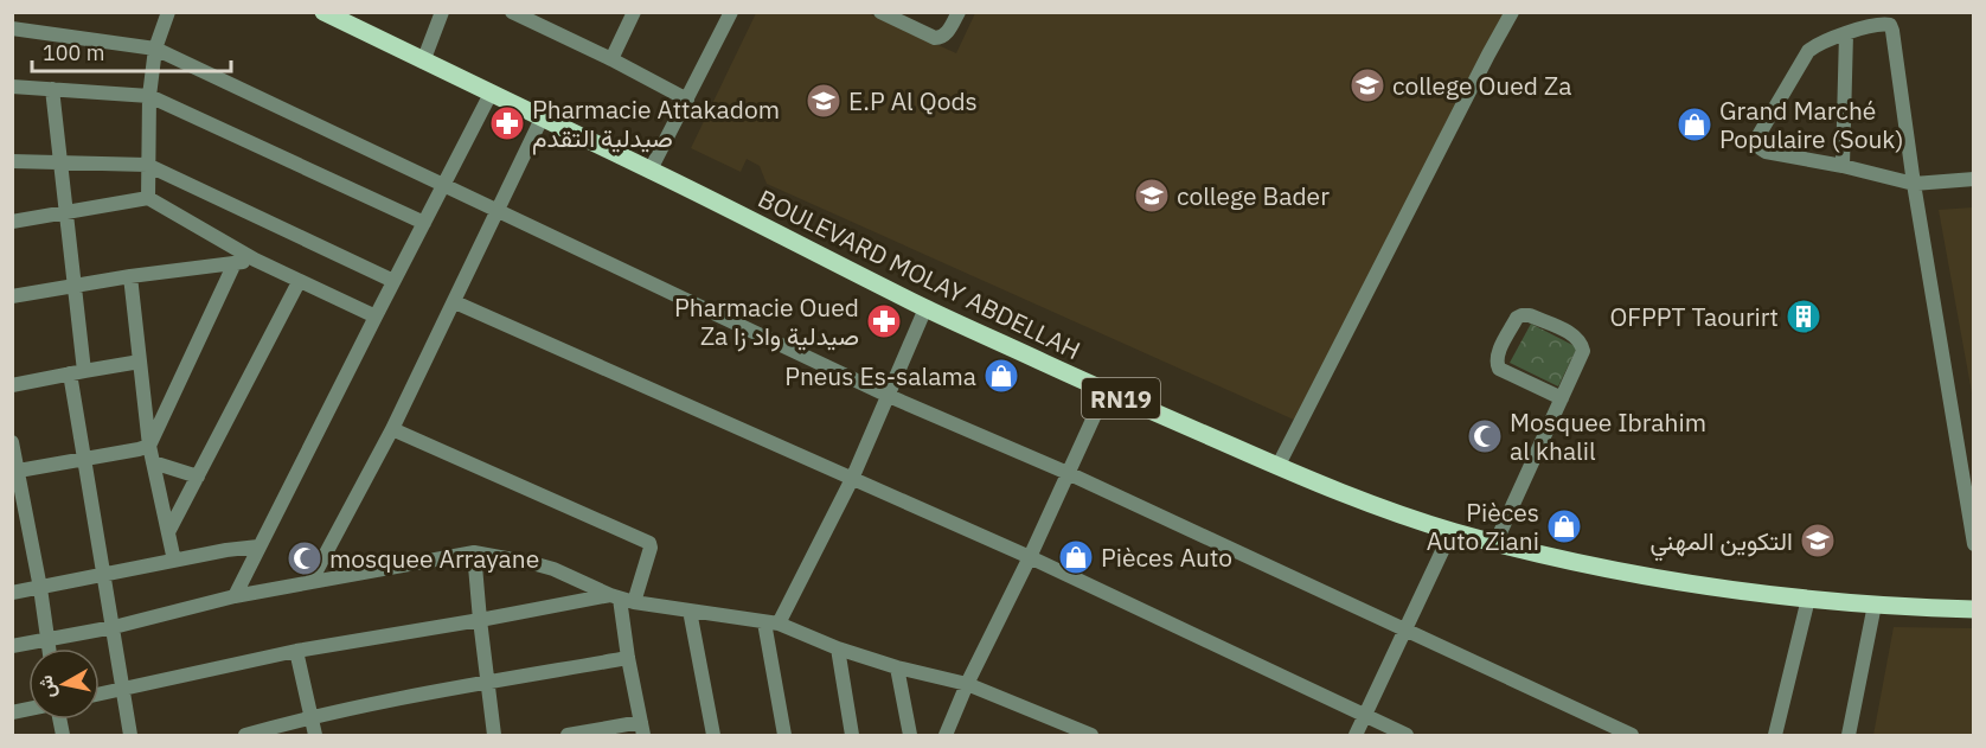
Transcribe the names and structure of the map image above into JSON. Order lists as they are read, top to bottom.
{
  "streets": {
    "main road": ["BOULEVARD MOLAY ABDELLAH", "RN19"]
  },
  "places": {
    "school or university": [
      "college Oued Za",
      "E.P Al Qods",
      "college Bader",
      "التكوين المهني"
    ],
    "pharmacy": ["Pharmacie Attakadom صيدلية التقدم", "Pharmacie Oued Za صيدلية واد زا"],
    "shop": [
      "Grand Marché Populaire (Souk)",
      "Pneus Es-salama",
      "Pièces Auto Ziani",
      "Pièces Auto"
    ],
    "building": ["OFPPT Taourirt"],
    "mosque": ["Mosquee Ibrahim al khalil", "mosquee Arrayane"]
  },
  "scale_bar": "100 m",
  "north": "left"
}
